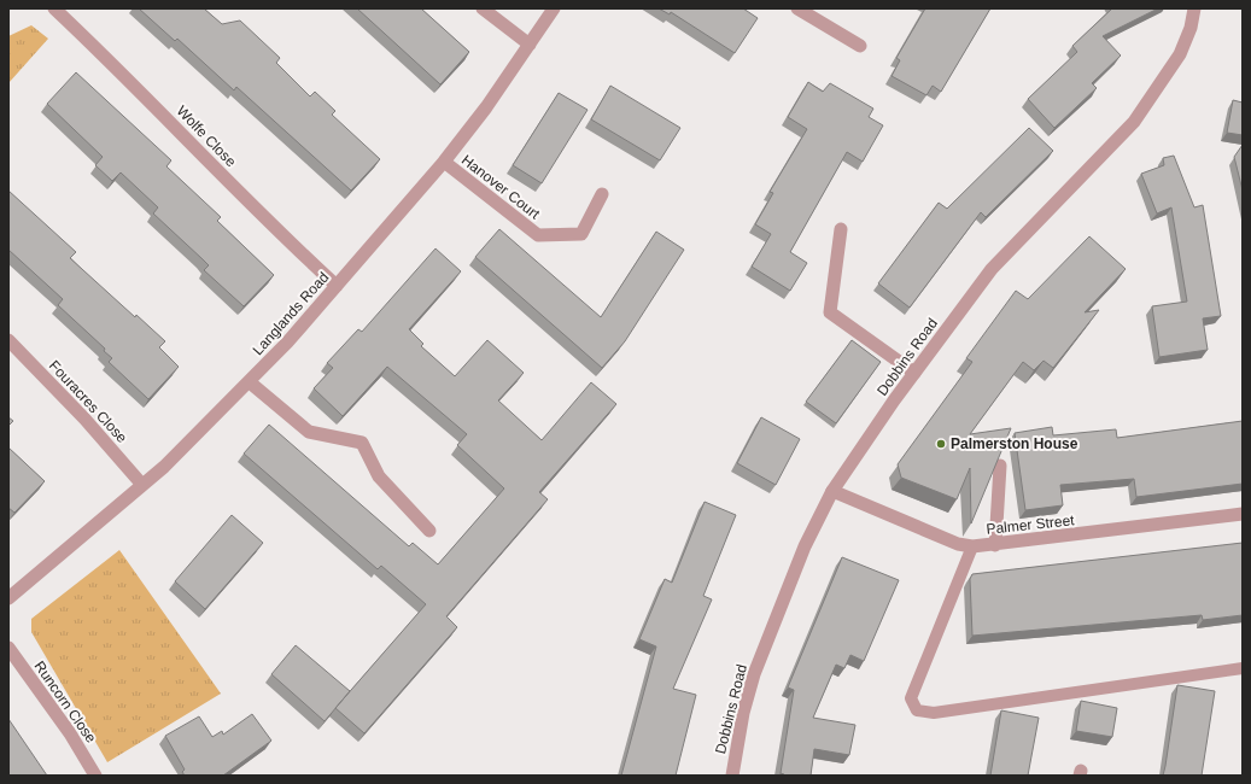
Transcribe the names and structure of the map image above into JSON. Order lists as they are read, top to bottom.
{
  "streets": {
    "street": [
      "Wolfe Close",
      "Hanover Court",
      "Langlands Road",
      "Dobbins Road",
      "Fouracres Close",
      "Palmer Street",
      "Runcorn Close"
    ]
  },
  "crossings": [
    ["Wolfe Close", "Langlands Road"],
    ["Hanover Court", "Langlands Road"],
    ["Langlands Road", "Fouracres Close"],
    ["Dobbins Road", "Palmer Street"]
  ],
  "places": ["Palmerston House"]
}
